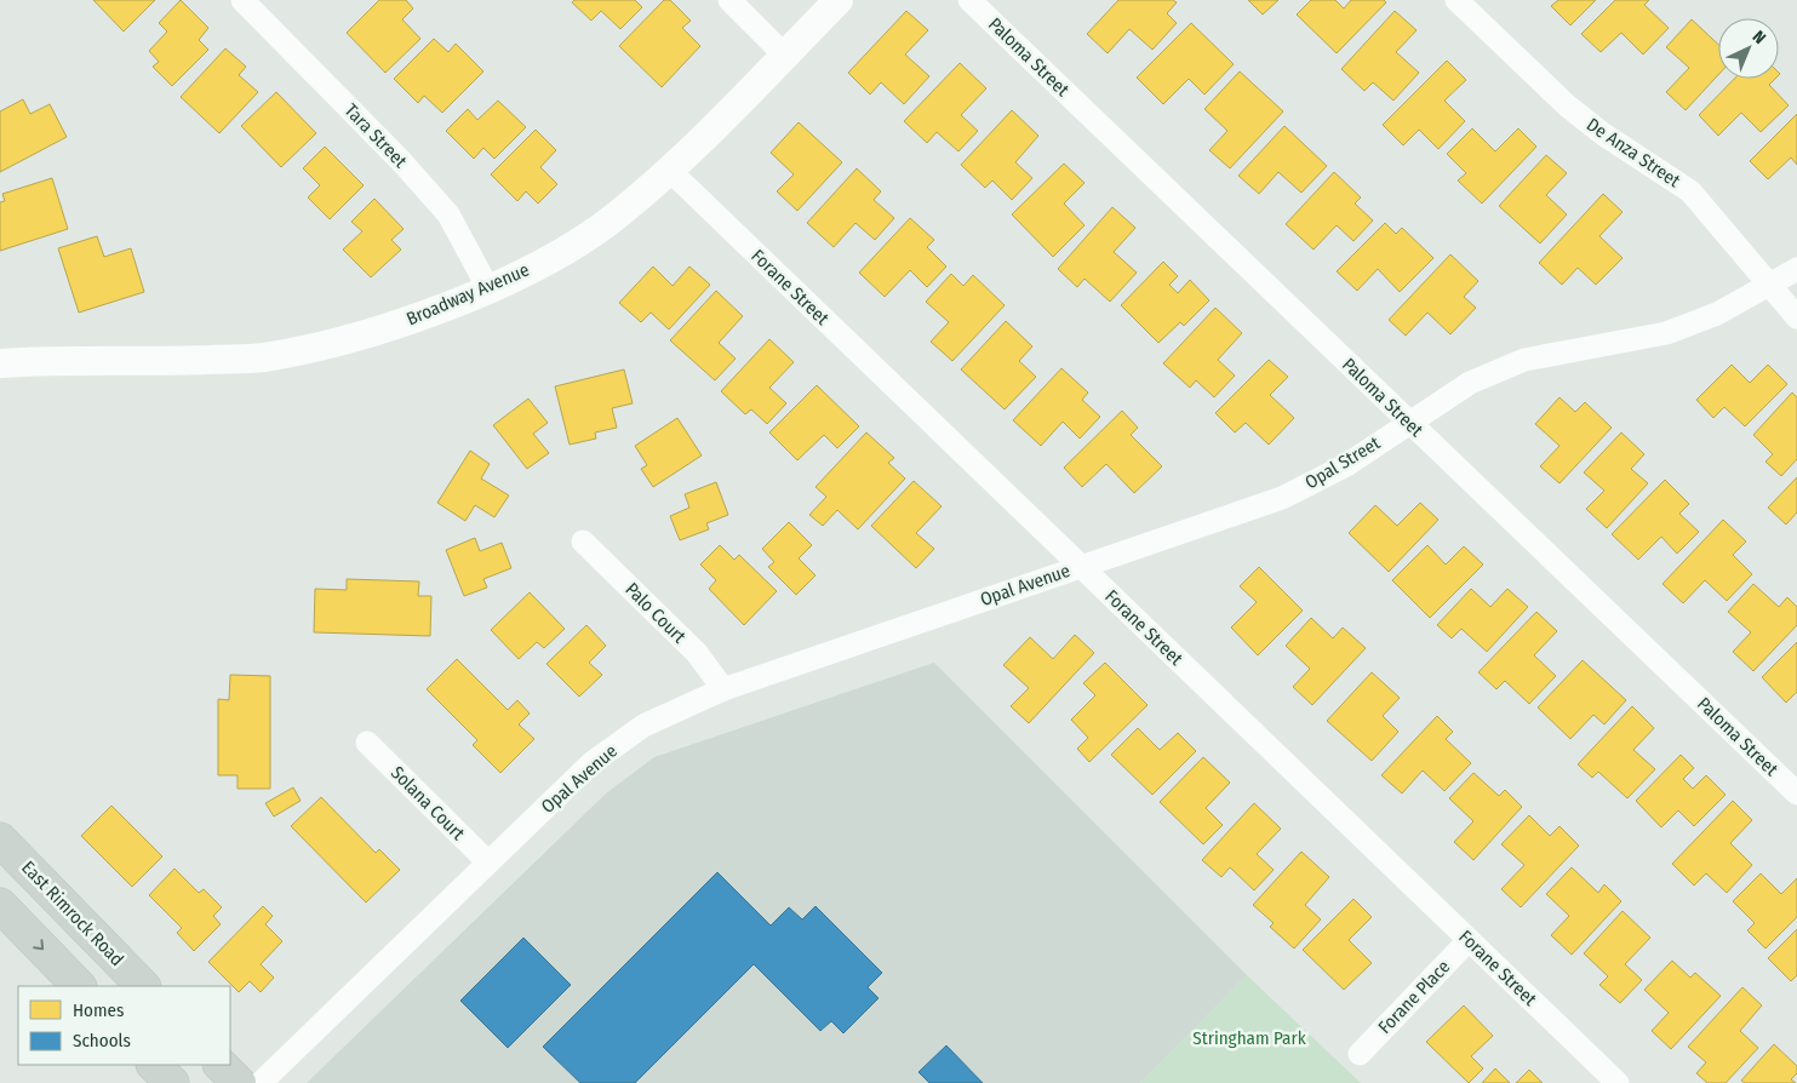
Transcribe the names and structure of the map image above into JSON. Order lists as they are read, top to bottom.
{
  "streets": {
    "main road": ["East Rimrock Road"],
    "street": [
      "Paloma Street",
      "Tara Street",
      "De Anza Street",
      "Forane Street",
      "Broadway Avenue",
      "Opal Street",
      "Opal Avenue",
      "Palo Court",
      "Solana Court",
      "Forane Place"
    ]
  },
  "crossings": [
    ["Paloma Street", "Opal Street"],
    ["Tara Street", "Broadway Avenue"],
    ["De Anza Street", "Opal Street"],
    ["Forane Street", "Broadway Avenue"],
    ["Forane Street", "Opal Street"],
    ["Forane Street", "Opal Avenue"],
    ["Forane Street", "Forane Place"],
    ["Opal Street", "Opal Avenue"],
    ["Opal Avenue", "Palo Court"],
    ["Opal Avenue", "Solana Court"]
  ],
  "parks": ["Stringham Park"],
  "legend": ["Homes", "Schools"],
  "north": "top right"
}
